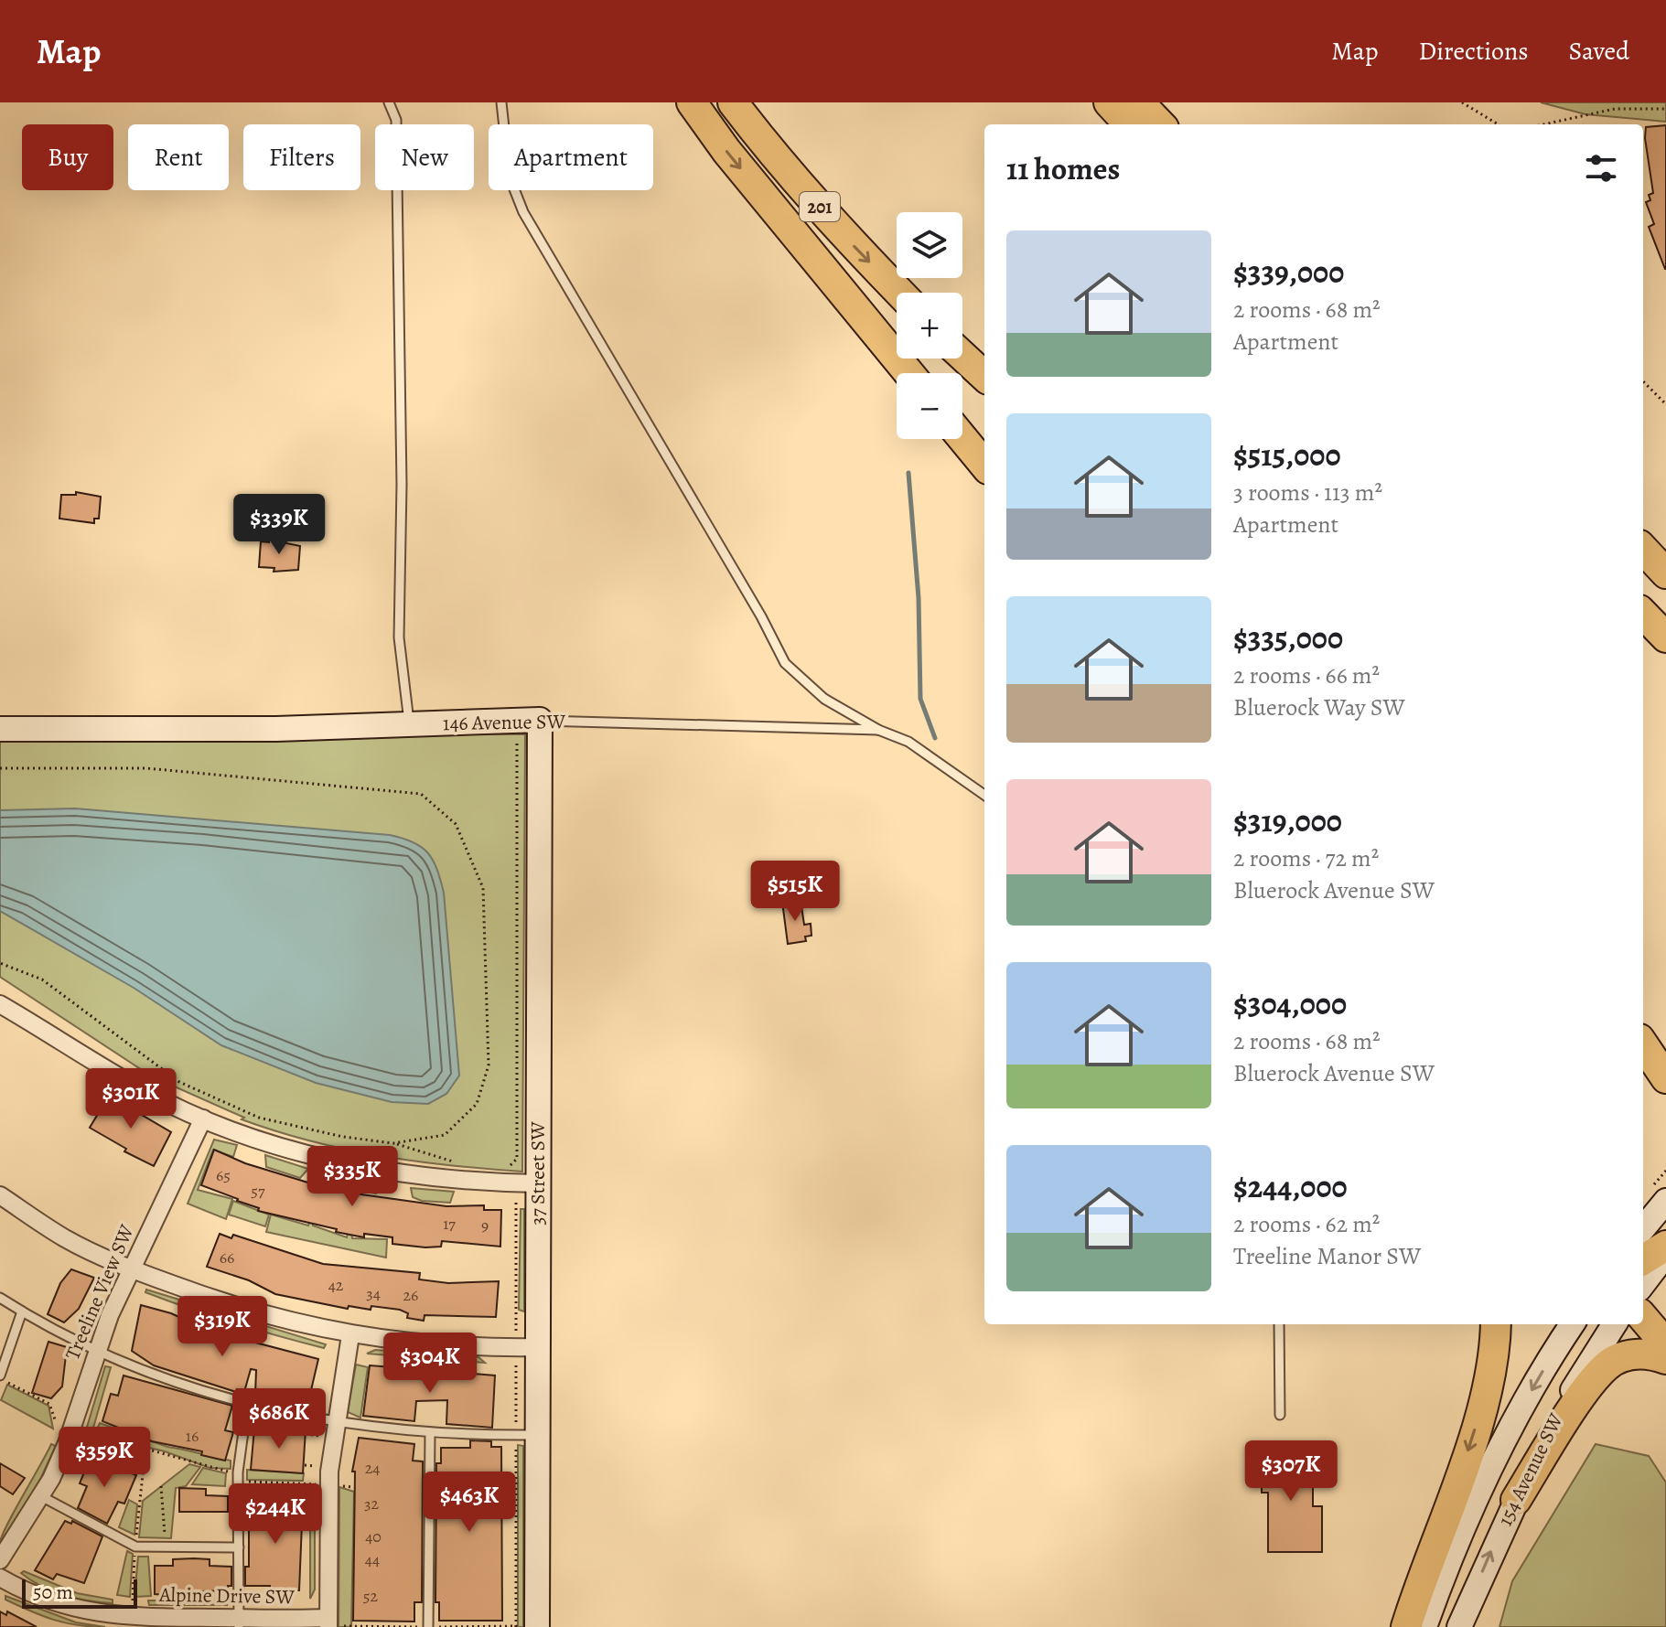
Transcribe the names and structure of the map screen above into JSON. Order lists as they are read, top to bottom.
{
  "streets": {
    "highway": ["201"],
    "street": [
      "146 Avenue SW",
      "37 Street SW",
      "Treeline View SW",
      "154 Avenue SW",
      "Alpine Drive SW"
    ]
  },
  "crossings": [
    ["146 Avenue SW", "37 Street SW"]
  ],
  "house_numbers": [
    "65",
    "57",
    "17",
    "9",
    "66",
    "42",
    "34",
    "26",
    "16",
    "24",
    "32",
    "40",
    "44",
    "52"
  ],
  "scale_bar": "50 m",
  "page": {
    "header": "Map",
    "nav": ["Map", "Directions", "Saved"],
    "chip": [
      "Buy",
      "Rent",
      "Filters",
      "New",
      "Apartment"
    ],
    "heading": "11 homes",
    "map_buttons": ["+", "−"],
    "list": [
      {
        "name": "$339,000",
        "note": "2 rooms · 68 m² · Apartment"
      },
      {
        "name": "$515,000",
        "note": "3 rooms · 113 m² · Apartment"
      },
      {
        "name": "$335,000",
        "note": "2 rooms · 66 m² · Bluerock Way SW"
      },
      {
        "name": "$319,000",
        "note": "2 rooms · 72 m² · Bluerock Avenue SW"
      },
      {
        "name": "$304,000",
        "note": "2 rooms · 68 m² · Bluerock Avenue SW"
      },
      {
        "name": "$244,000",
        "note": "2 rooms · 62 m² · Treeline Manor SW"
      }
    ],
    "price": [
      "$339K",
      "$515K",
      "$301K",
      "$335K",
      "$319K",
      "$304K",
      "$686K",
      "$359K",
      "$307K",
      "$463K",
      "$244K"
    ],
    "scale": "50 m"
  }
}
